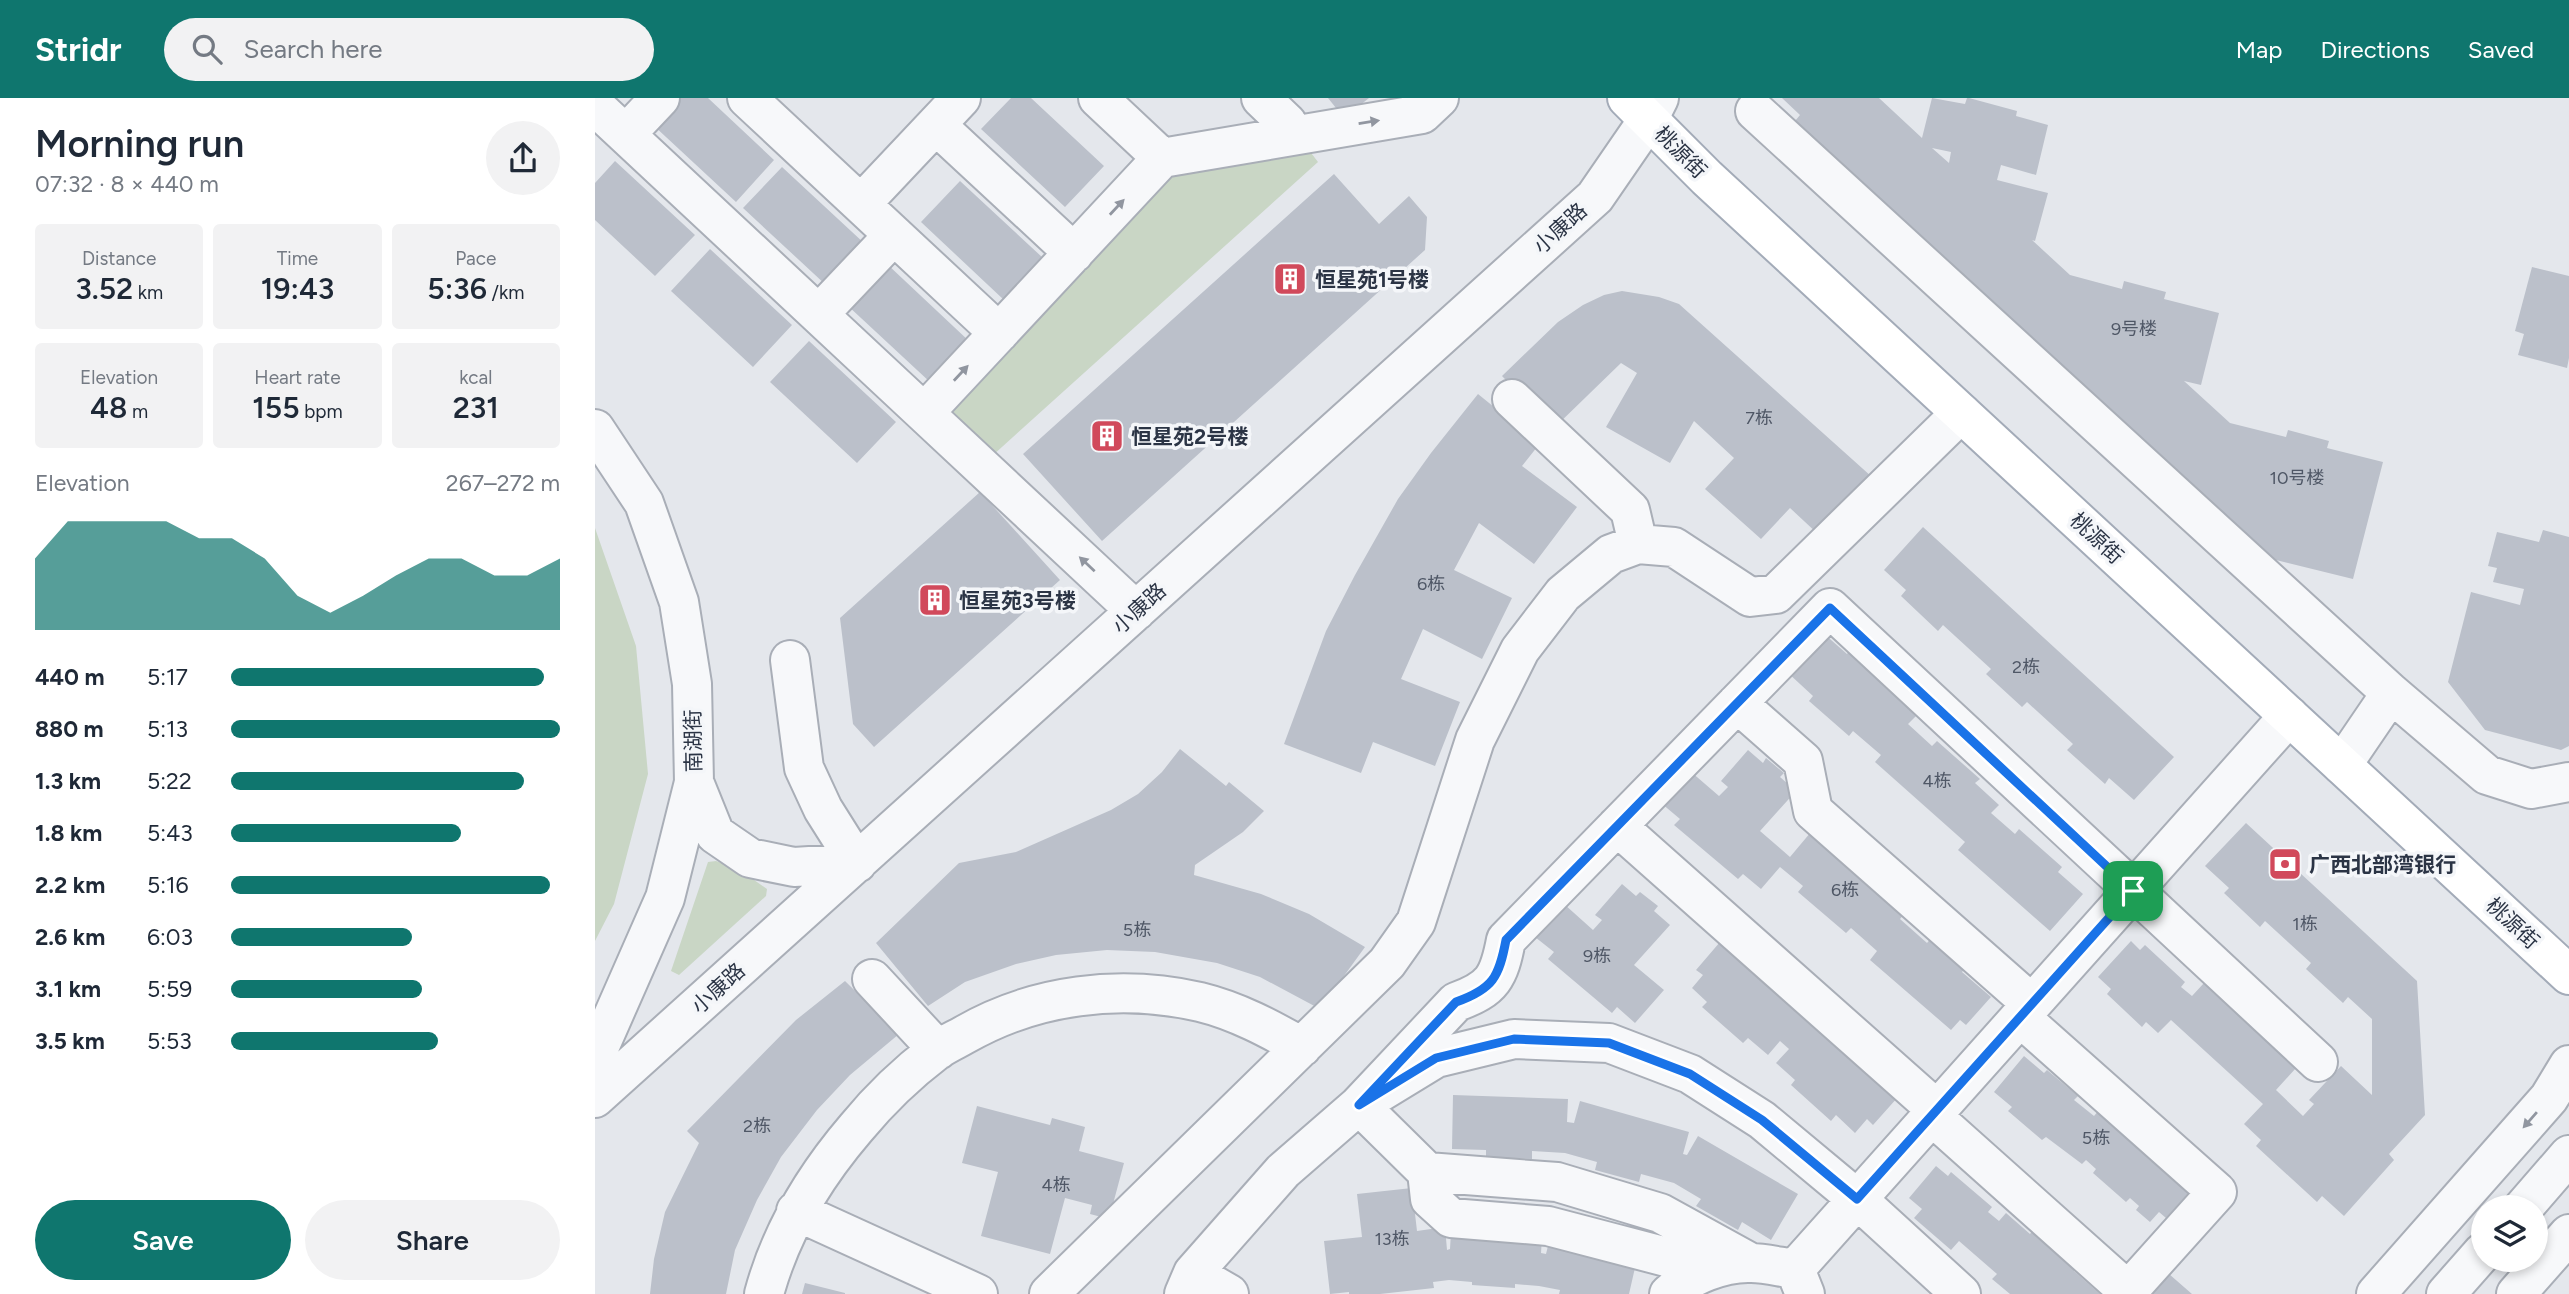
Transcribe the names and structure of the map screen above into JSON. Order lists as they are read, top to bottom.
{
  "streets": {
    "main road": ["桃源街"],
    "street": ["小康路", "南湖街"]
  },
  "crossings": [
    ["桃源街", "小康路"]
  ],
  "places": {
    "building": ["恒星苑1号楼", "恒星苑2号楼", "恒星苑3号楼"],
    "bank": ["广西北部湾银行"]
  },
  "house_numbers": [
    "9号楼",
    "7栋",
    "10号楼",
    "6栋",
    "2栋",
    "4栋",
    "6栋",
    "1栋",
    "5栋",
    "9栋",
    "2栋",
    "5栋",
    "4栋",
    "13栋"
  ],
  "page": {
    "header": "Stridr",
    "search": "Search here",
    "nav": ["Map", "Directions", "Saved"],
    "heading": ["Morning run", "07:32 · 8 × 440 m"],
    "stats": [
      ["Distance", "3.52 km"],
      ["Time", "19:43"],
      ["Pace", "5:36 /km"],
      ["Elevation", "48 m"],
      ["Heart rate", "155 bpm"],
      ["kcal", "231"]
    ],
    "chart": ["Elevation", "267–272 m"],
    "list": [
      {
        "name": "440 m",
        "note": "5:17"
      },
      {
        "name": "880 m",
        "note": "5:13"
      },
      {
        "name": "1.3 km",
        "note": "5:22"
      },
      {
        "name": "1.8 km",
        "note": "5:43"
      },
      {
        "name": "2.2 km",
        "note": "5:16"
      },
      {
        "name": "2.6 km",
        "note": "6:03"
      },
      {
        "name": "3.1 km",
        "note": "5:59"
      },
      {
        "name": "3.5 km",
        "note": "5:53"
      }
    ],
    "buttons": ["Save", "Share"]
  }
}
